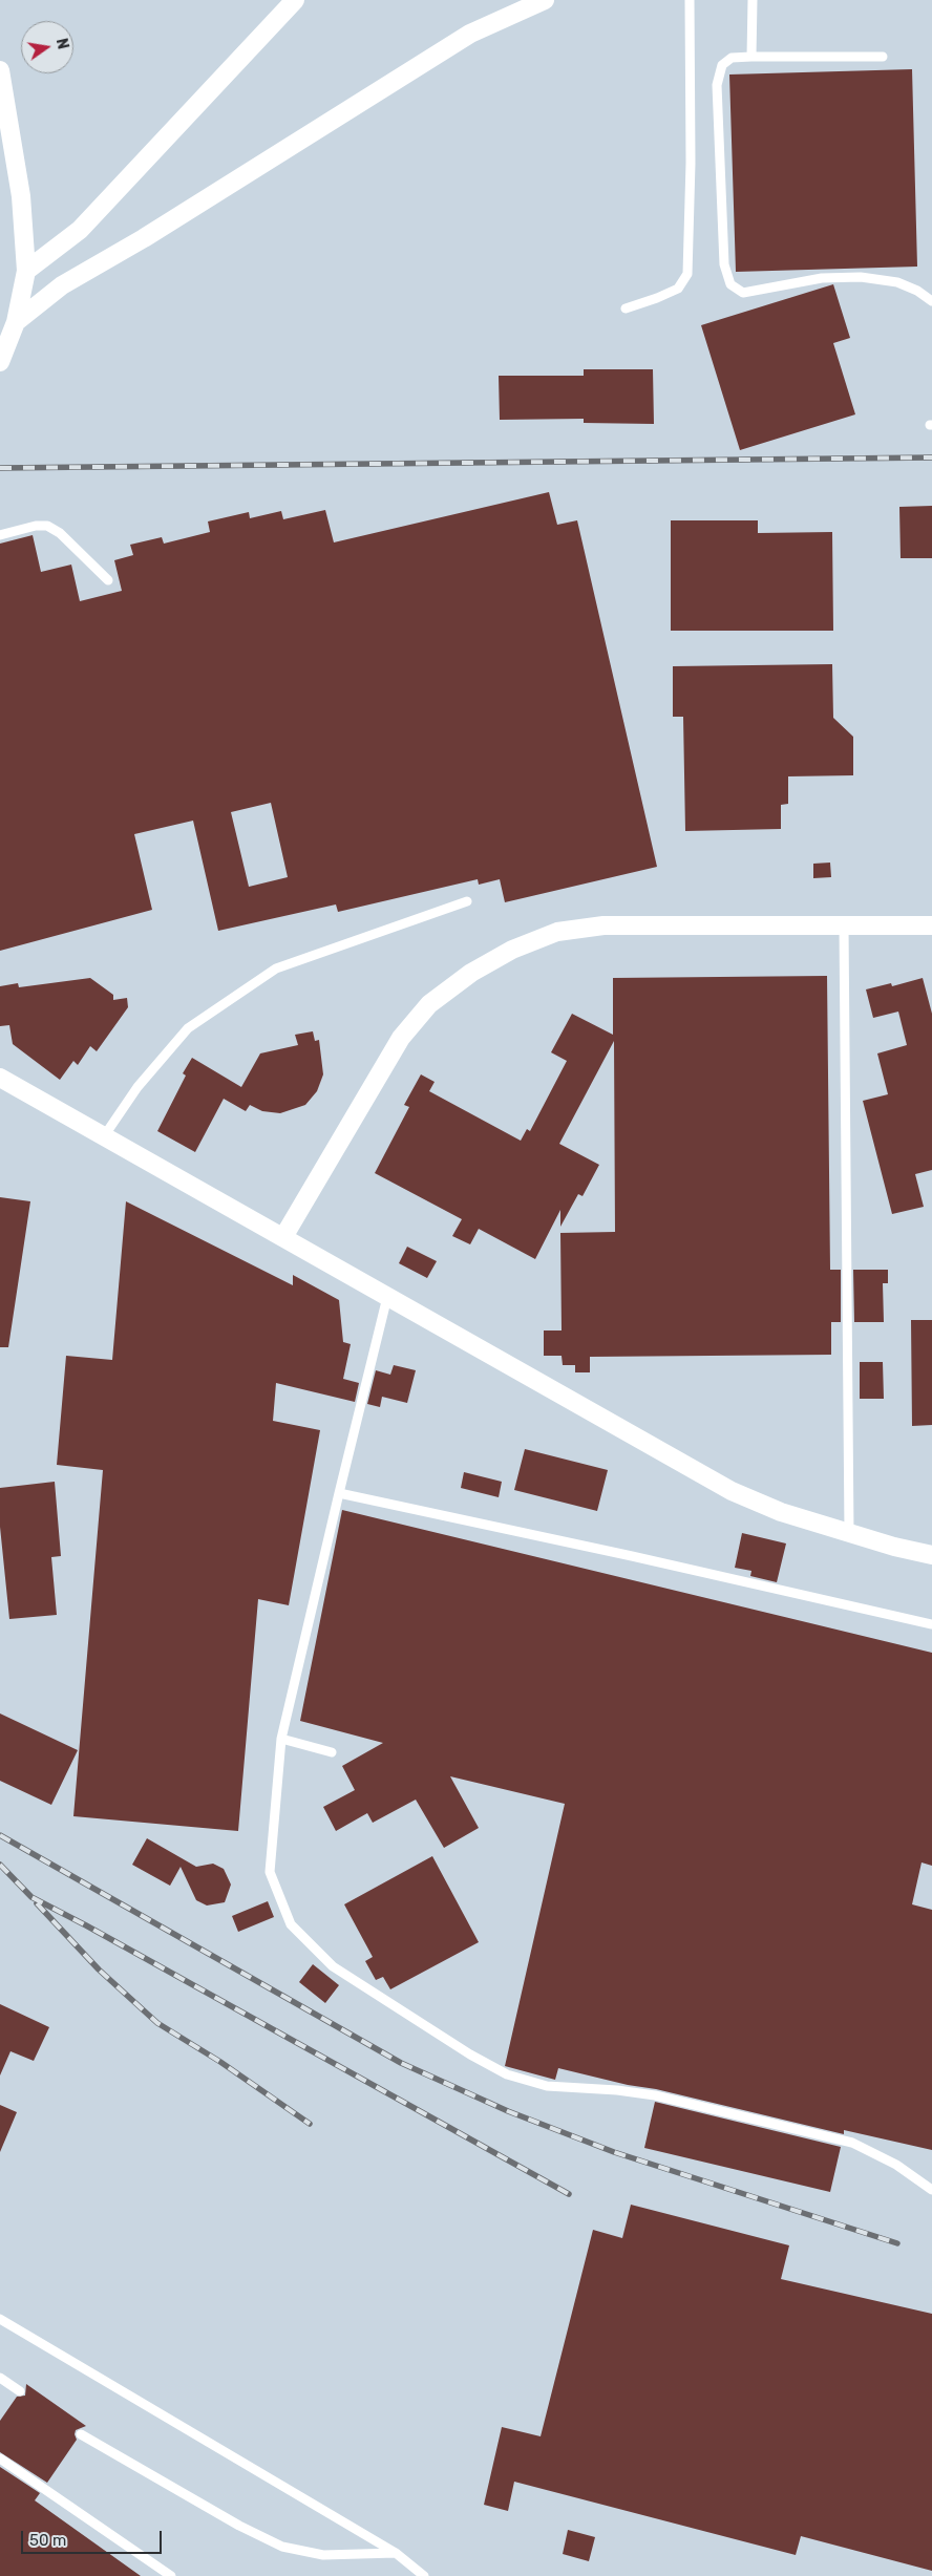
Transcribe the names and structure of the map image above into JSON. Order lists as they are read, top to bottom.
{
  "scale_bar": "50 m",
  "north": "right"
}
